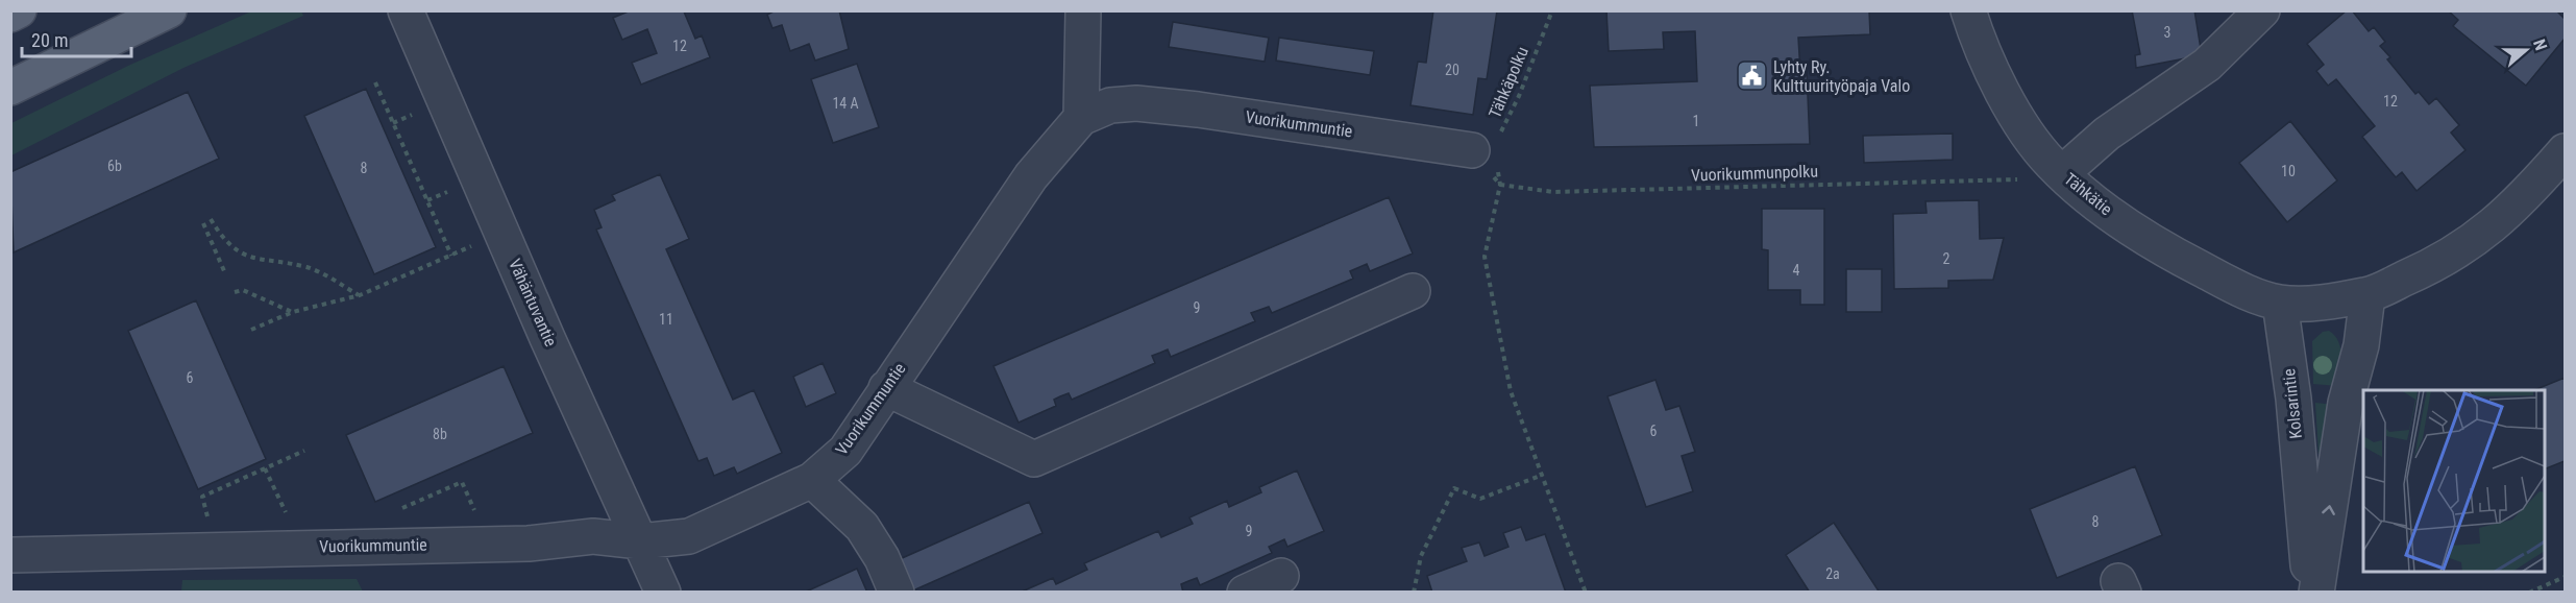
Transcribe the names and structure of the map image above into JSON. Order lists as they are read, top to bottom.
{
  "streets": {
    "street": [
      "Vuorikummuntie",
      "Tähkätie",
      "Vähäntuvantie",
      "Kolsarintie"
    ],
    "path": ["Tähkäpolku", "Vuorikummunpolku"]
  },
  "crossings": [
    ["Tähkäpolku", "Vuorikummuntie"],
    ["Vuorikummuntie", "Vähäntuvantie"],
    ["Vuorikummunpolku", "Tähkätie"],
    ["Tähkätie", "Kolsarintie"]
  ],
  "places": {
    "public building": ["Lyhty Ry. Kulttuurityöpaja Valo"]
  },
  "house_numbers": [
    "3",
    "12",
    "20",
    "12",
    "14 A",
    "1",
    "6b",
    "8",
    "10",
    "2",
    "4",
    "9",
    "11",
    "6",
    "6",
    "8b",
    "8",
    "9",
    "2a"
  ],
  "scale_bar": "20 m",
  "north": "right"
}
